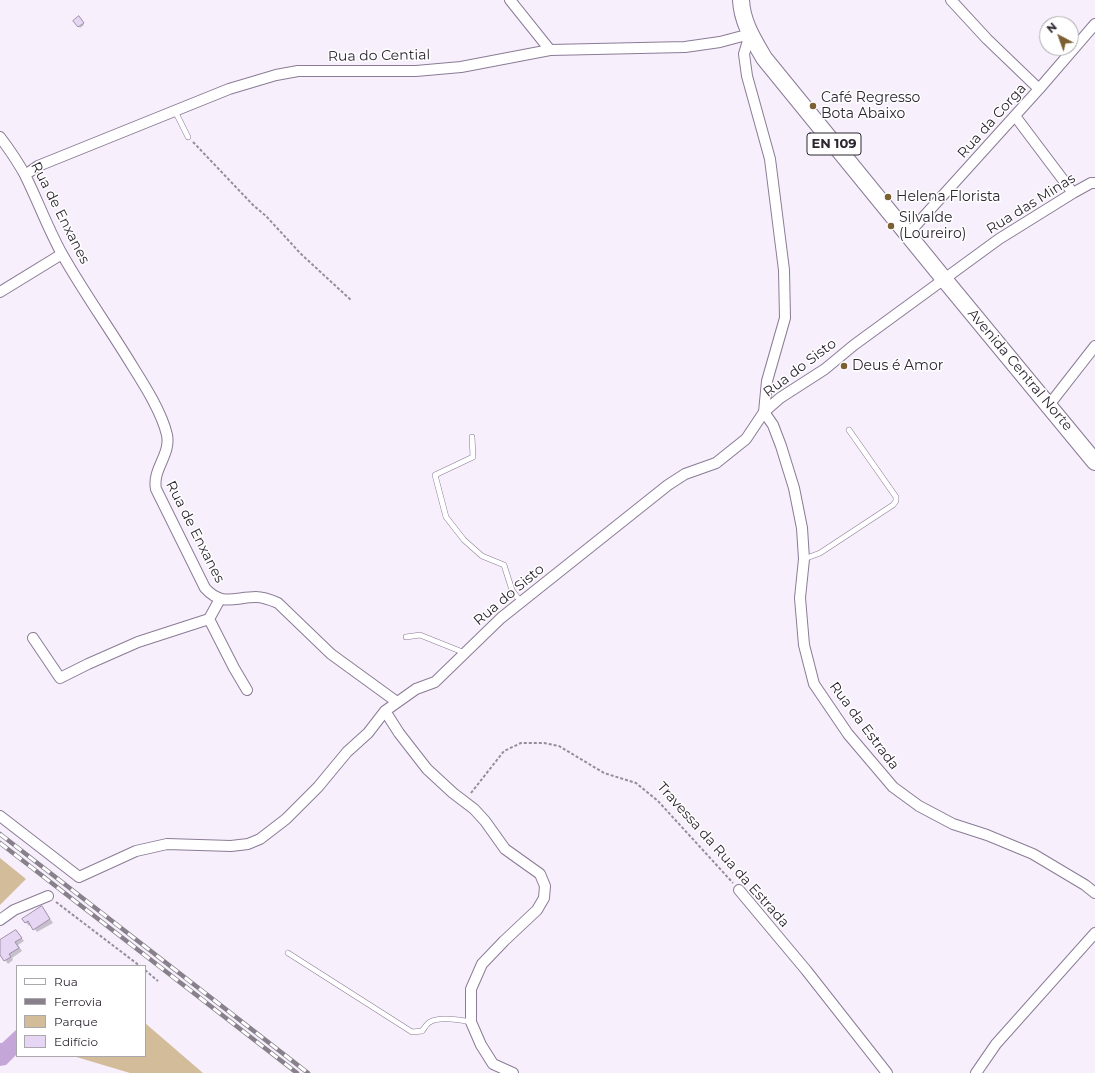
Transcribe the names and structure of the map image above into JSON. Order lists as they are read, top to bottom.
{
  "streets": {
    "main road": ["EN 109", "Avenida Central Norte"],
    "street": [
      "Rua do Cential",
      "Rua da Corga",
      "Rua das Minas",
      "Rua de Enxanes",
      "Rua do Sisto",
      "Rua da Estrada",
      "Travessa da Rua da Estrada"
    ]
  },
  "crossings": [
    ["Rua do Cential", "EN 109"],
    ["Rua do Cential", "Rua de Enxanes"],
    ["Rua da Corga", "EN 109"],
    ["EN 109", "Rua das Minas"],
    ["EN 109", "Rua do Sisto"],
    ["EN 109", "Avenida Central Norte"],
    ["Rua das Minas", "Rua do Sisto"],
    ["Rua das Minas", "Avenida Central Norte"],
    ["Rua de Enxanes", "Rua do Sisto"],
    ["Rua do Sisto", "Avenida Central Norte"],
    ["Rua do Sisto", "Rua da Estrada"]
  ],
  "places": [
    "Café Regresso Bota Abaixo",
    "Helena Florista",
    "Silvalde (Loureiro)",
    "Deus é Amor"
  ],
  "legend": [
    "Rua",
    "Ferrovia",
    "Parque",
    "Edifício"
  ],
  "north": "top left"
}
